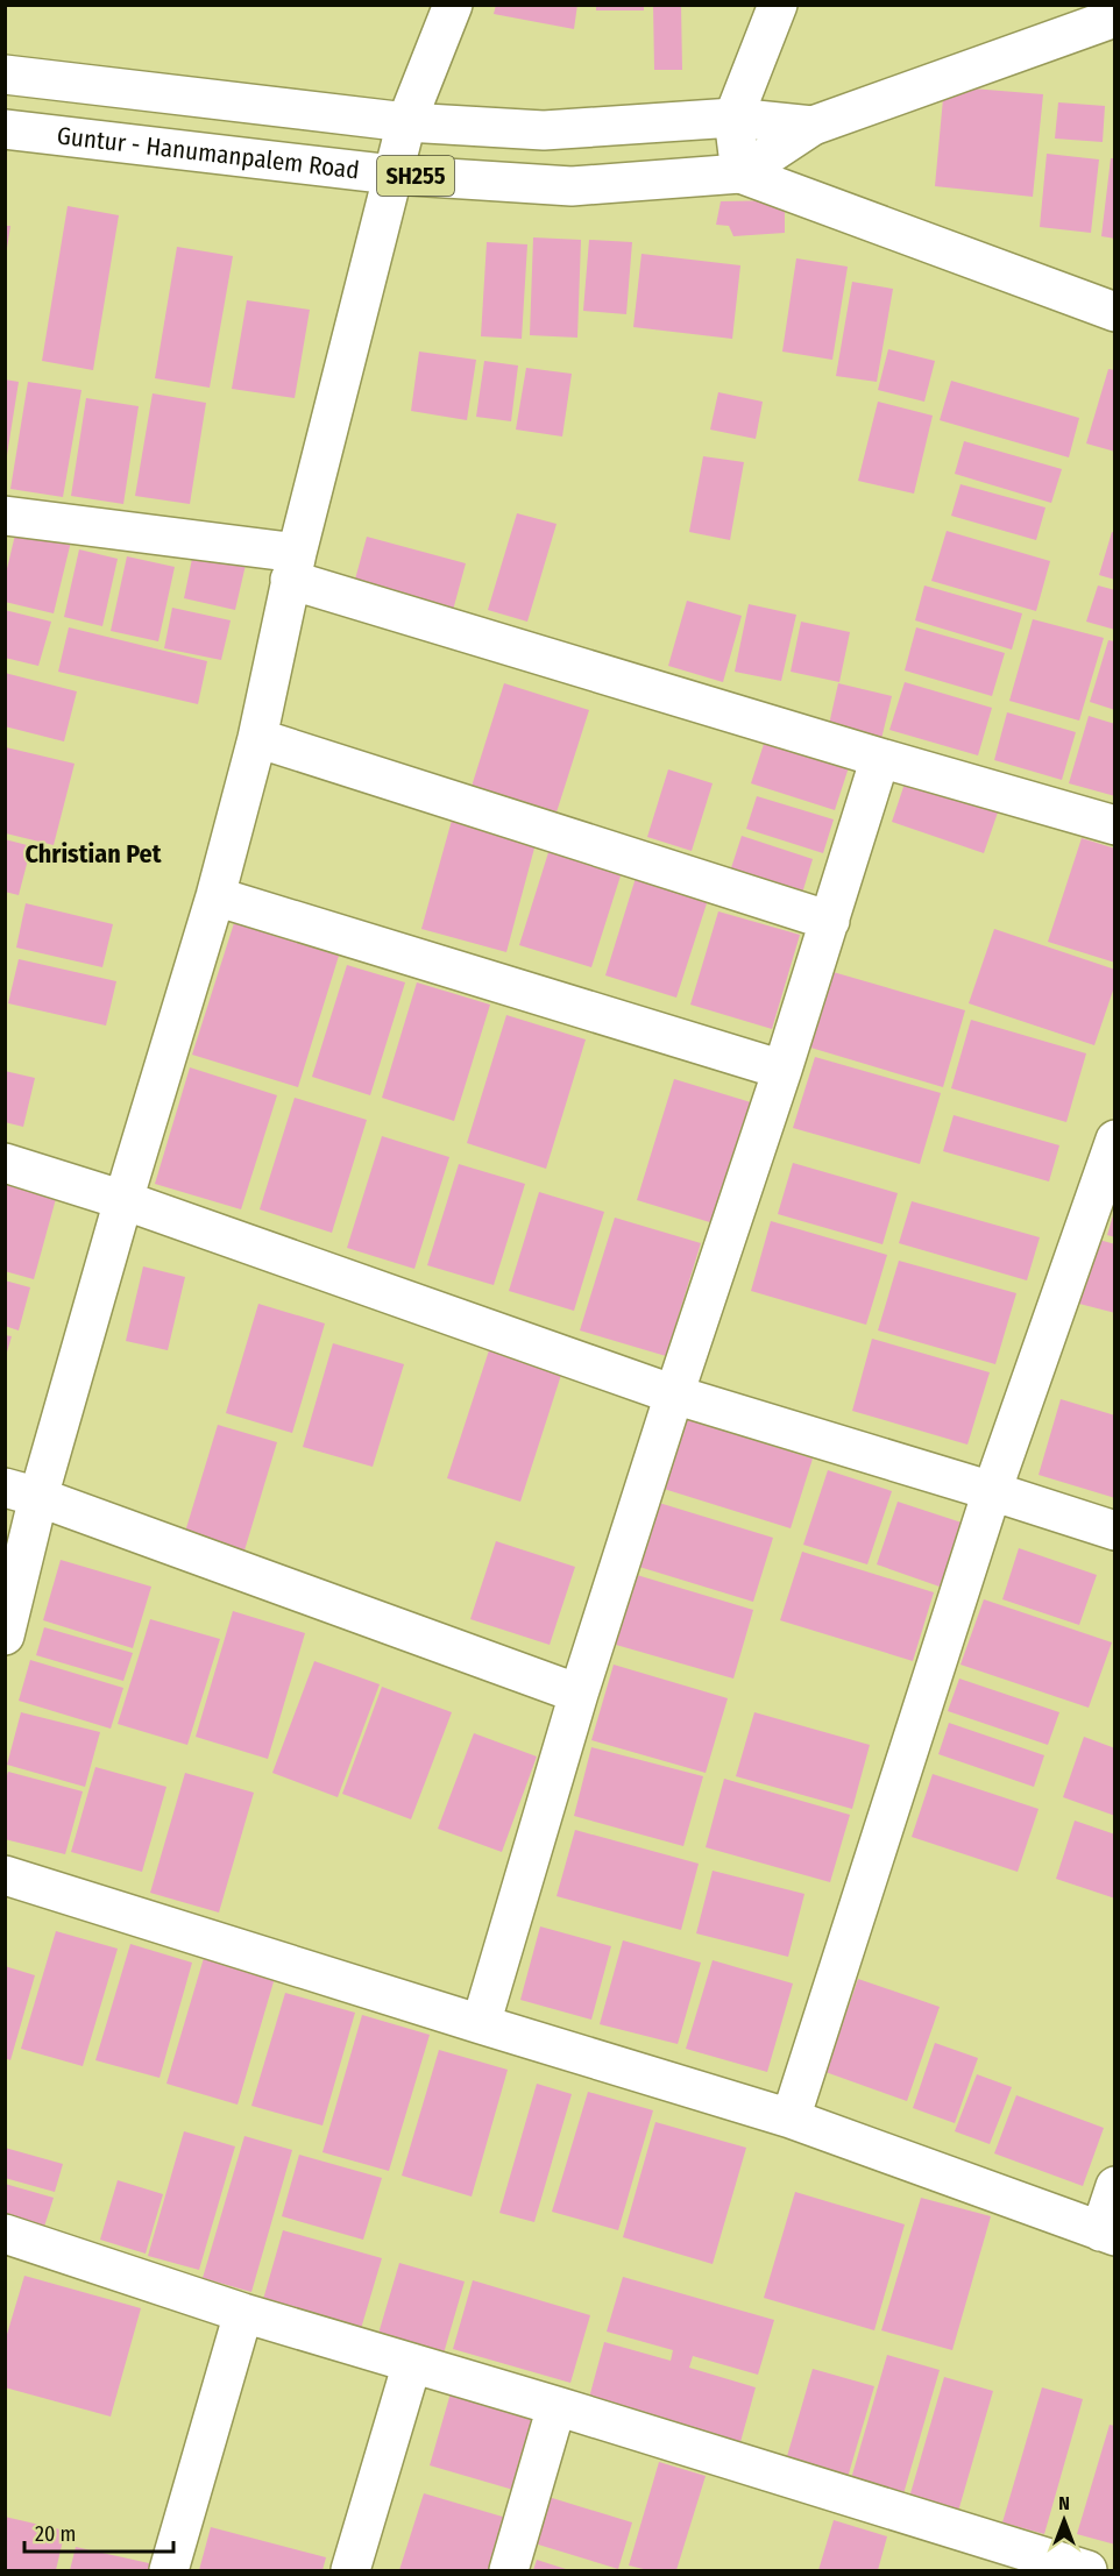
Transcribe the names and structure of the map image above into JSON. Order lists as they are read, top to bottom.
{
  "streets": {
    "street": ["Guntur - Hanumanpalem Road", "SH255"]
  },
  "districts": ["Christian Pet"],
  "scale_bar": "20 m",
  "north": "top"
}
